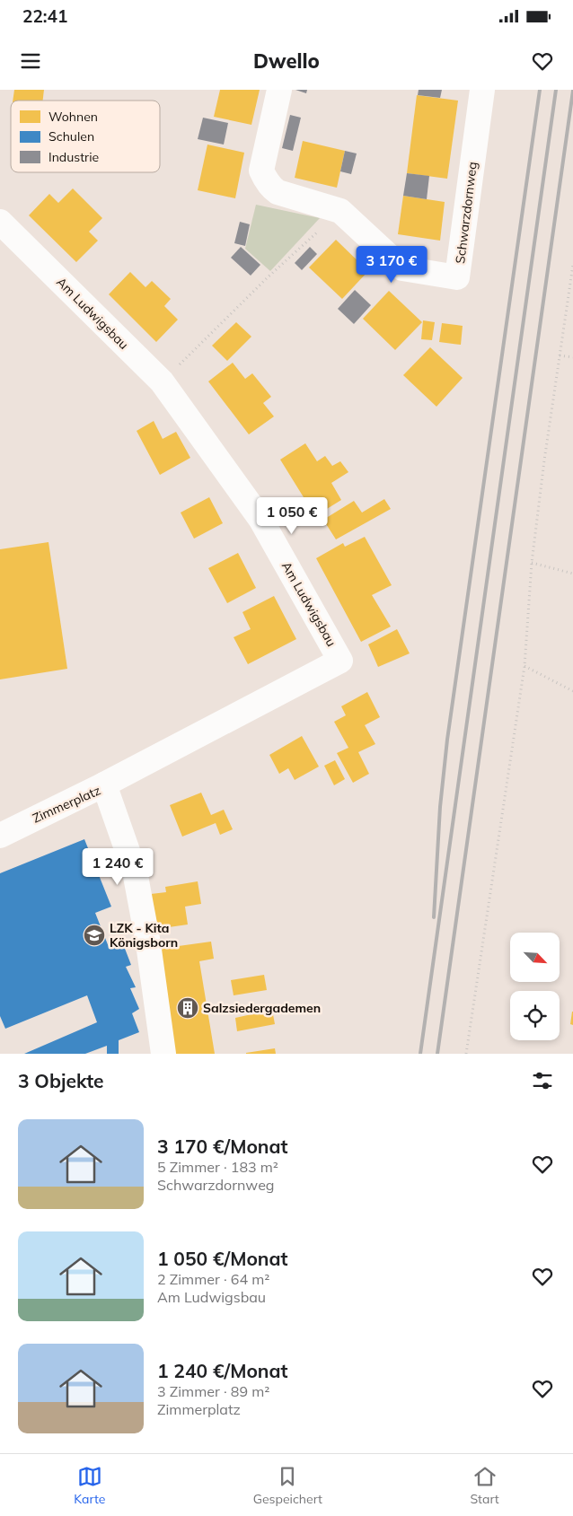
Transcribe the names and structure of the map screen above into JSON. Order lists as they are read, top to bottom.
{
  "streets": {
    "street": ["Schwarzdornweg", "Am Ludwigsbau", "Zimmerplatz"]
  },
  "crossings": [
    ["Am Ludwigsbau", "Zimmerplatz"]
  ],
  "places": {
    "school or university": ["LZK - Kita Königsborn"],
    "building": ["Salzsiedergademen"]
  },
  "legend": ["Wohnen", "Schulen", "Industrie"],
  "north": "bottom right",
  "page": {
    "status": "22:41",
    "header": "Dwello",
    "price": ["3 170 €", "1 050 €", "1 240 €"],
    "heading": "3 Objekte",
    "list": [
      {
        "name": "3 170 €/Monat",
        "note": "5 Zimmer · 183 m² · Schwarzdornweg"
      },
      {
        "name": "1 050 €/Monat",
        "note": "2 Zimmer · 64 m² · Am Ludwigsbau"
      },
      {
        "name": "1 240 €/Monat",
        "note": "3 Zimmer · 89 m² · Zimmerplatz"
      }
    ],
    "tabs": ["Karte", "Gespeichert", "Start"]
  }
}
